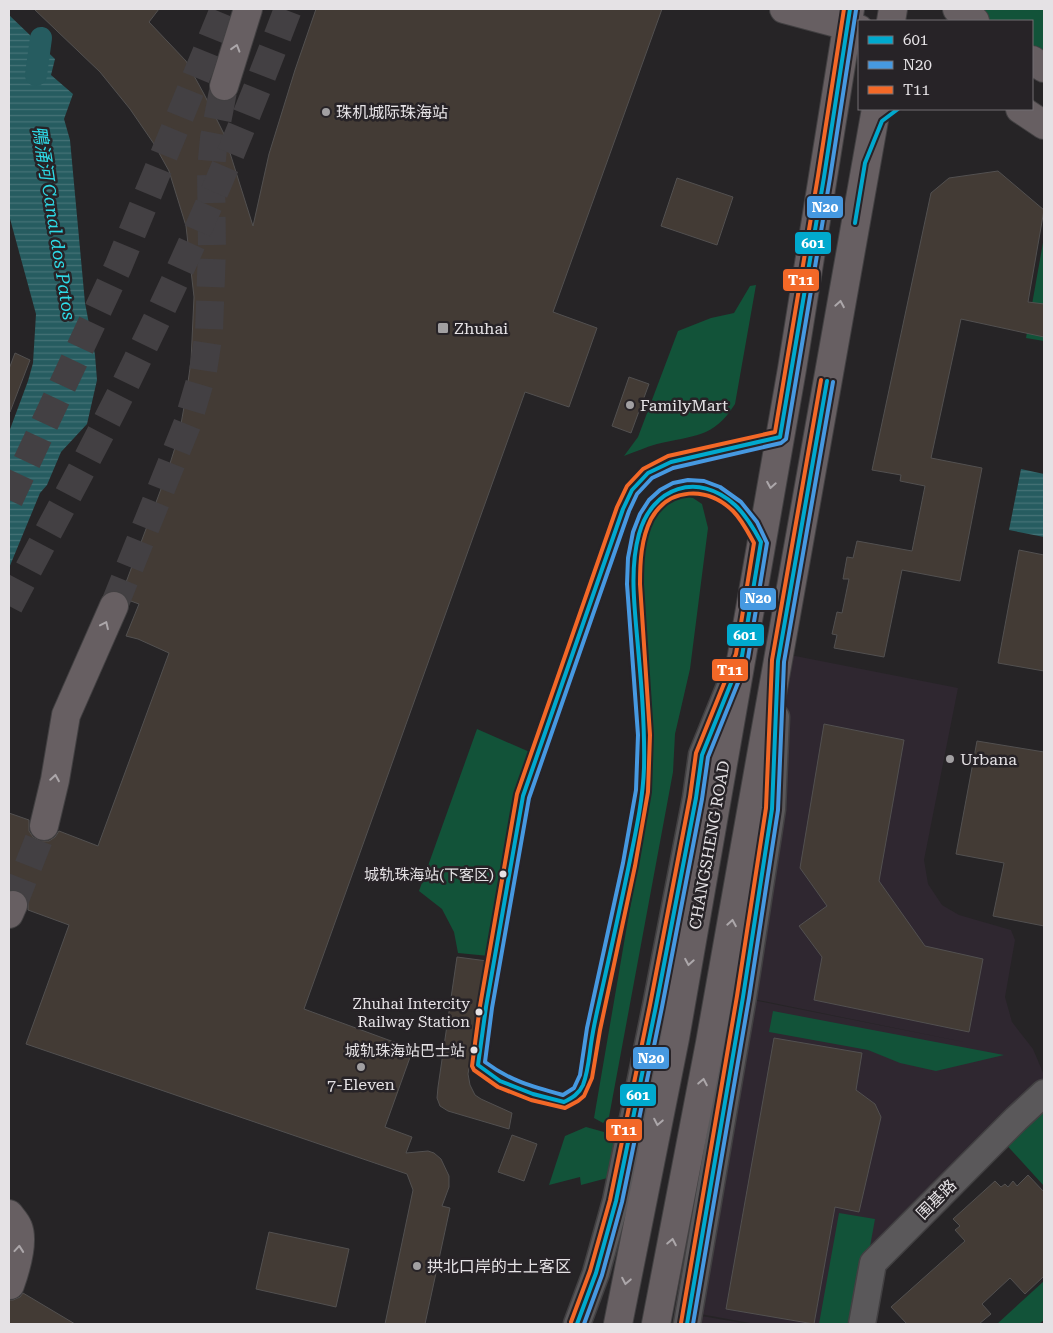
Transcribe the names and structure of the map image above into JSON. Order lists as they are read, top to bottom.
{
  "streets": {
    "main road": ["CHANGSHENG ROAD"],
    "street": ["围基路"]
  },
  "water": ["鴨涌河 Canal dos Patos"],
  "places": {
    "other": [
      "珠机城际珠海站",
      "FamilyMart",
      "Urbana",
      "城轨珠海站(下客区)",
      "Zhuhai Intercity Railway Station",
      "城轨珠海站巴士站",
      "7-Eleven",
      "拱北口岸的士上客区"
    ],
    "transit": ["Zhuhai"]
  },
  "lines": ["transit line 601", "transit line T11", "transit line N20"],
  "legend": ["601", "N20", "T11"]
}
